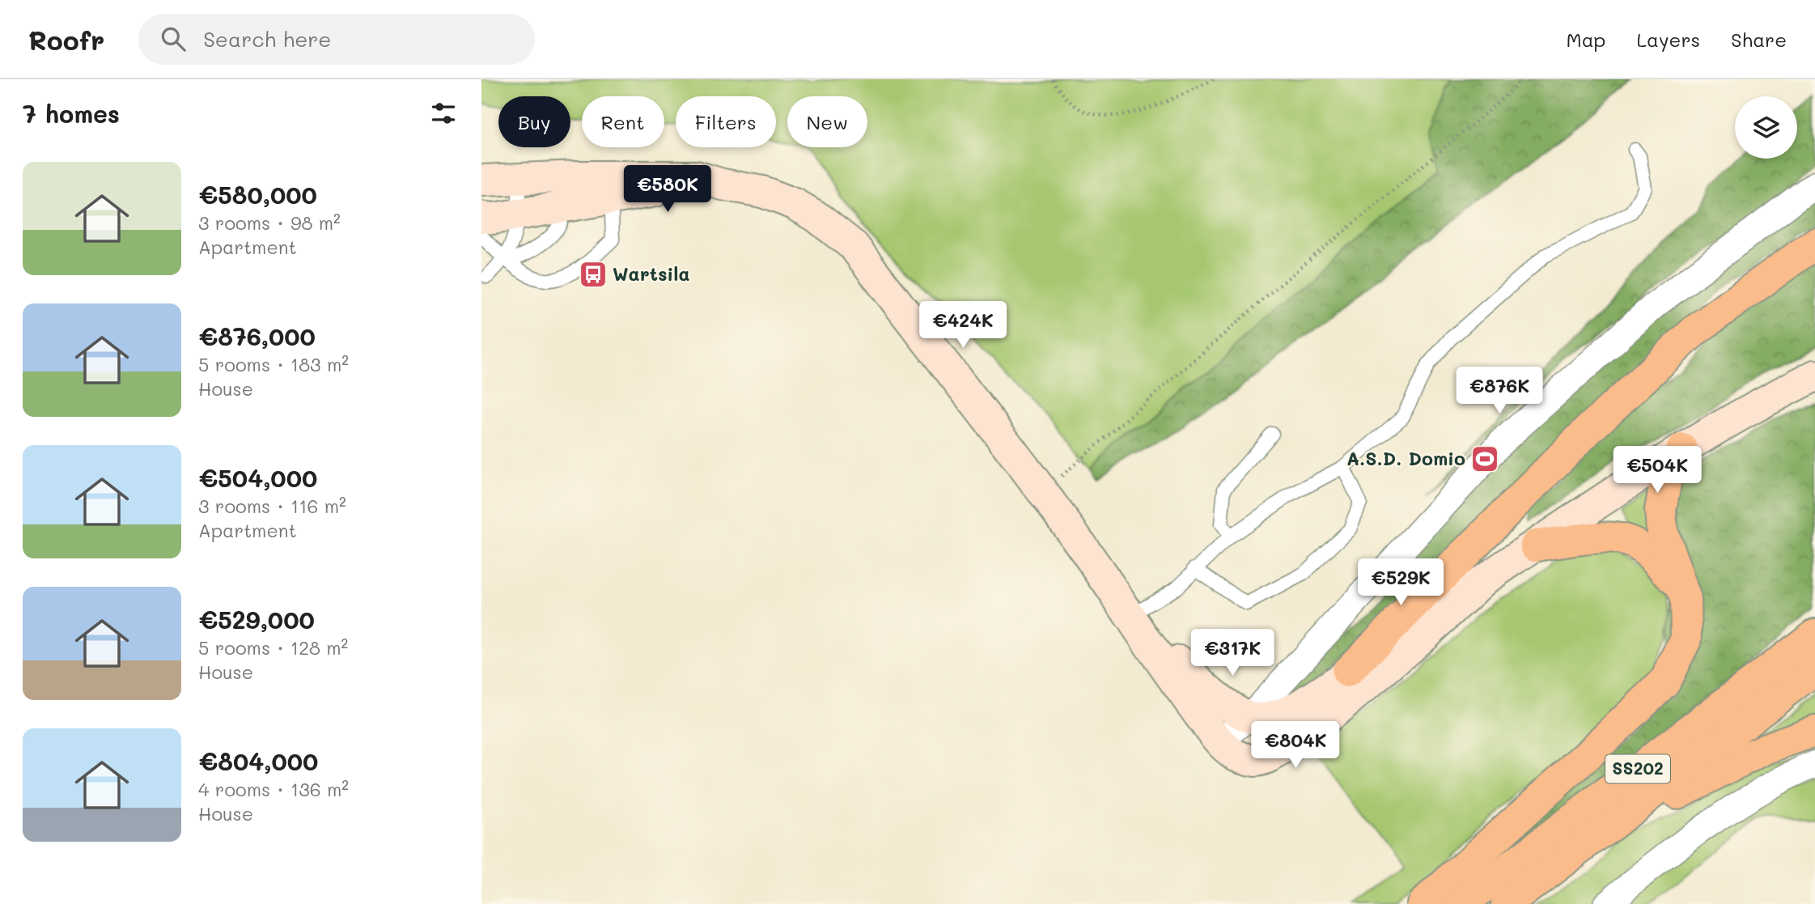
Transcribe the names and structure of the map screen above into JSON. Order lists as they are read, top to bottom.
{
  "streets": {
    "highway": ["SS202"]
  },
  "places": {
    "bus stop": ["Wartsila"],
    "sports": ["A.S.D. Domio"]
  },
  "page": {
    "header": "Roofr",
    "search": "Search here",
    "nav": ["Map", "Layers", "Share"],
    "heading": "7 homes",
    "chip": [
      "Buy",
      "Rent",
      "Filters",
      "New"
    ],
    "list": [
      {
        "name": "€580,000",
        "note": "3 rooms · 98 m² · Apartment"
      },
      {
        "name": "€876,000",
        "note": "5 rooms · 183 m² · House"
      },
      {
        "name": "€504,000",
        "note": "3 rooms · 116 m² · Apartment"
      },
      {
        "name": "€529,000",
        "note": "5 rooms · 128 m² · House"
      },
      {
        "name": "€804,000",
        "note": "4 rooms · 136 m² · House"
      }
    ],
    "price": [
      "€580K",
      "€424K",
      "€876K",
      "€504K",
      "€529K",
      "€317K",
      "€804K"
    ]
  }
}
